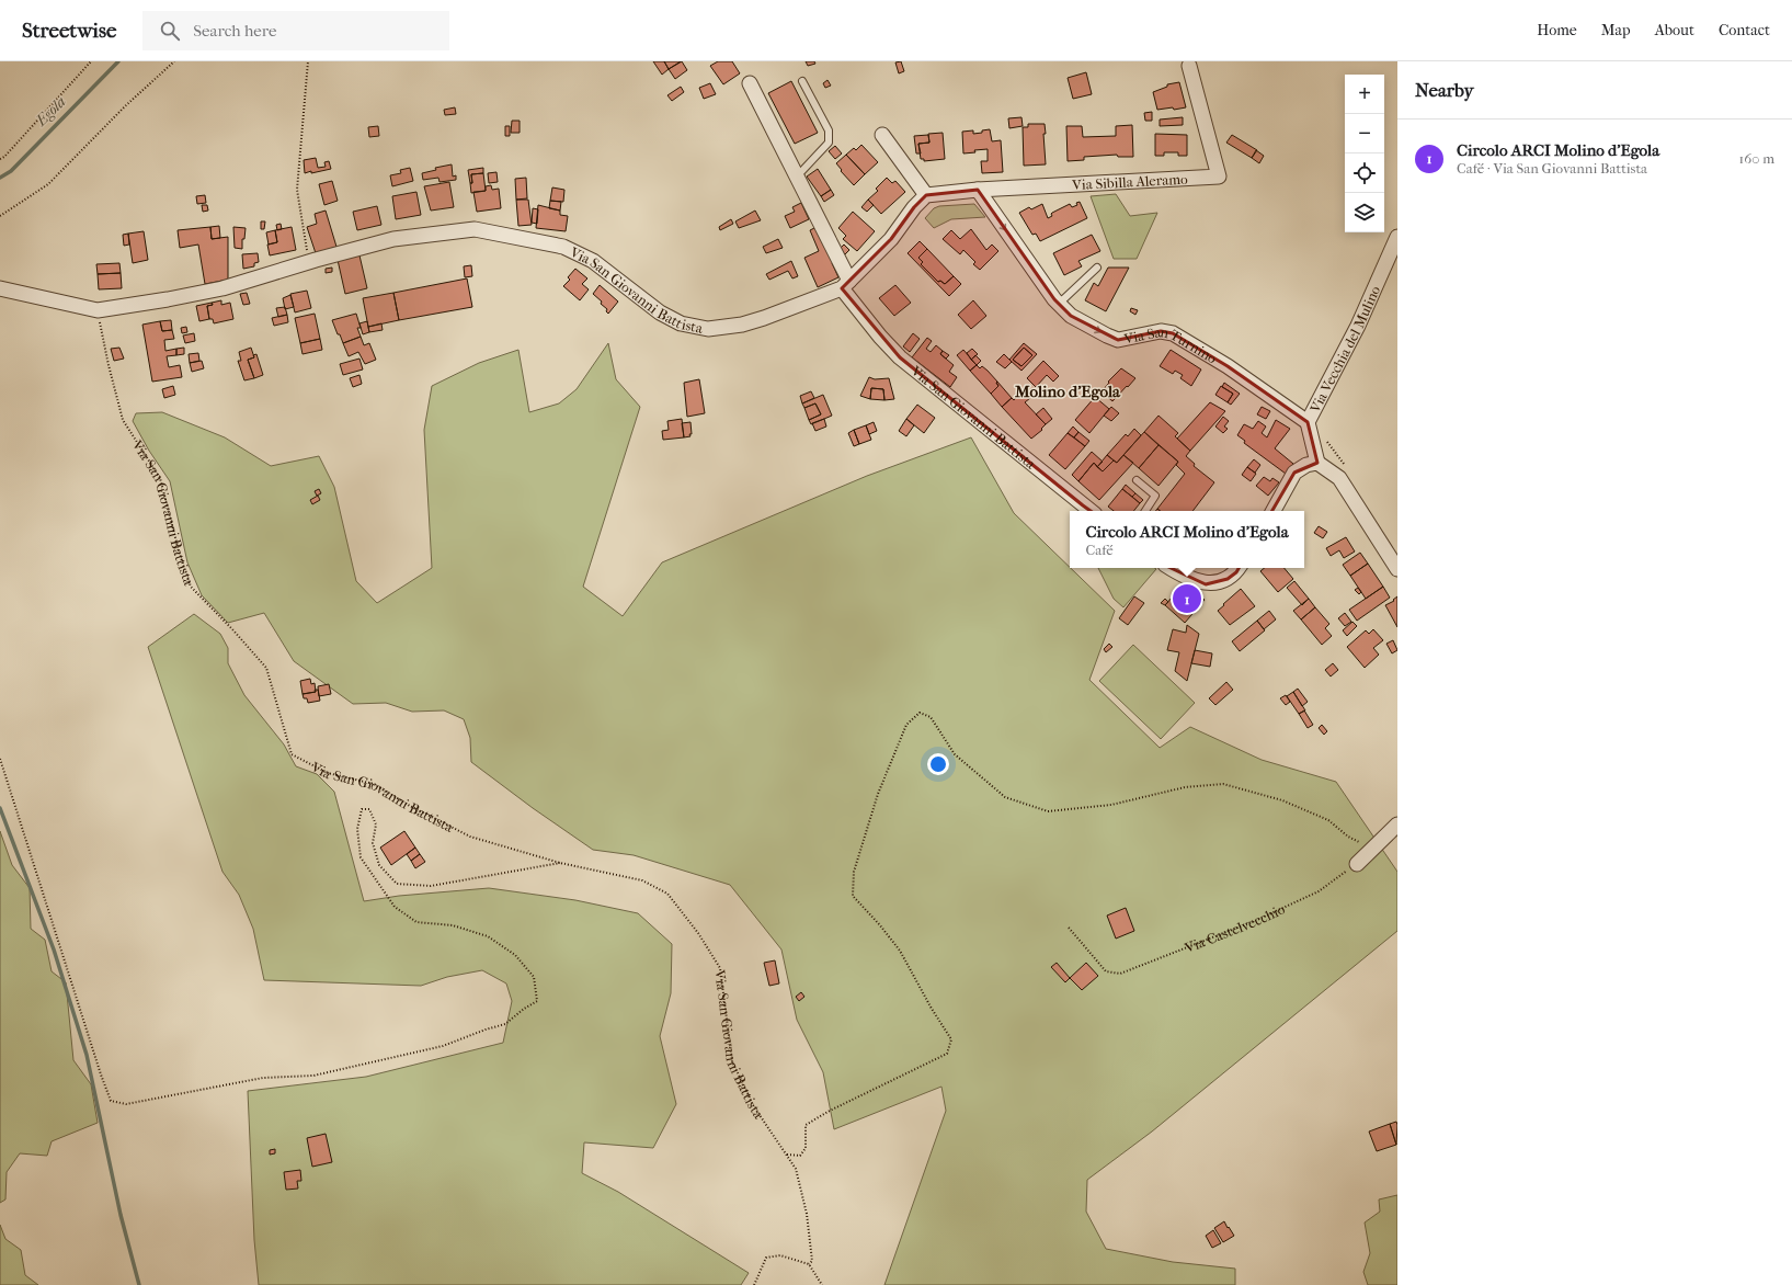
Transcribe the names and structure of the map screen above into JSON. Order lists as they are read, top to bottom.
{
  "streets": {
    "street": [
      "Via Sibilla Aleramo",
      "Via San Giovanni Battista",
      "Via Vecchia del Mulino",
      "Via San Turnino"
    ],
    "path": ["Via Castelvecchio"]
  },
  "crossings": [
    ["Via Sibilla Aleramo", "Via San Turnino"],
    ["Via Vecchia del Mulino", "Via San Turnino"]
  ],
  "one_way": ["Via San Turnino"],
  "districts": ["Molino d'Egola"],
  "water": ["Egola"],
  "page": {
    "header": "Streetwise",
    "search": "Search here",
    "nav": [
      "Home",
      "Map",
      "About",
      "Contact"
    ],
    "heading": "Nearby",
    "map_buttons": ["+", "−"],
    "list": [
      {
        "mark": "1",
        "name": "Circolo ARCI Molino d'Egola",
        "note": "Café · Via San Giovanni Battista",
        "value": "160 m"
      }
    ],
    "popup": ["Circolo ARCI Molino d'Egola", "Café"],
    "pins": "1"
  }
}
